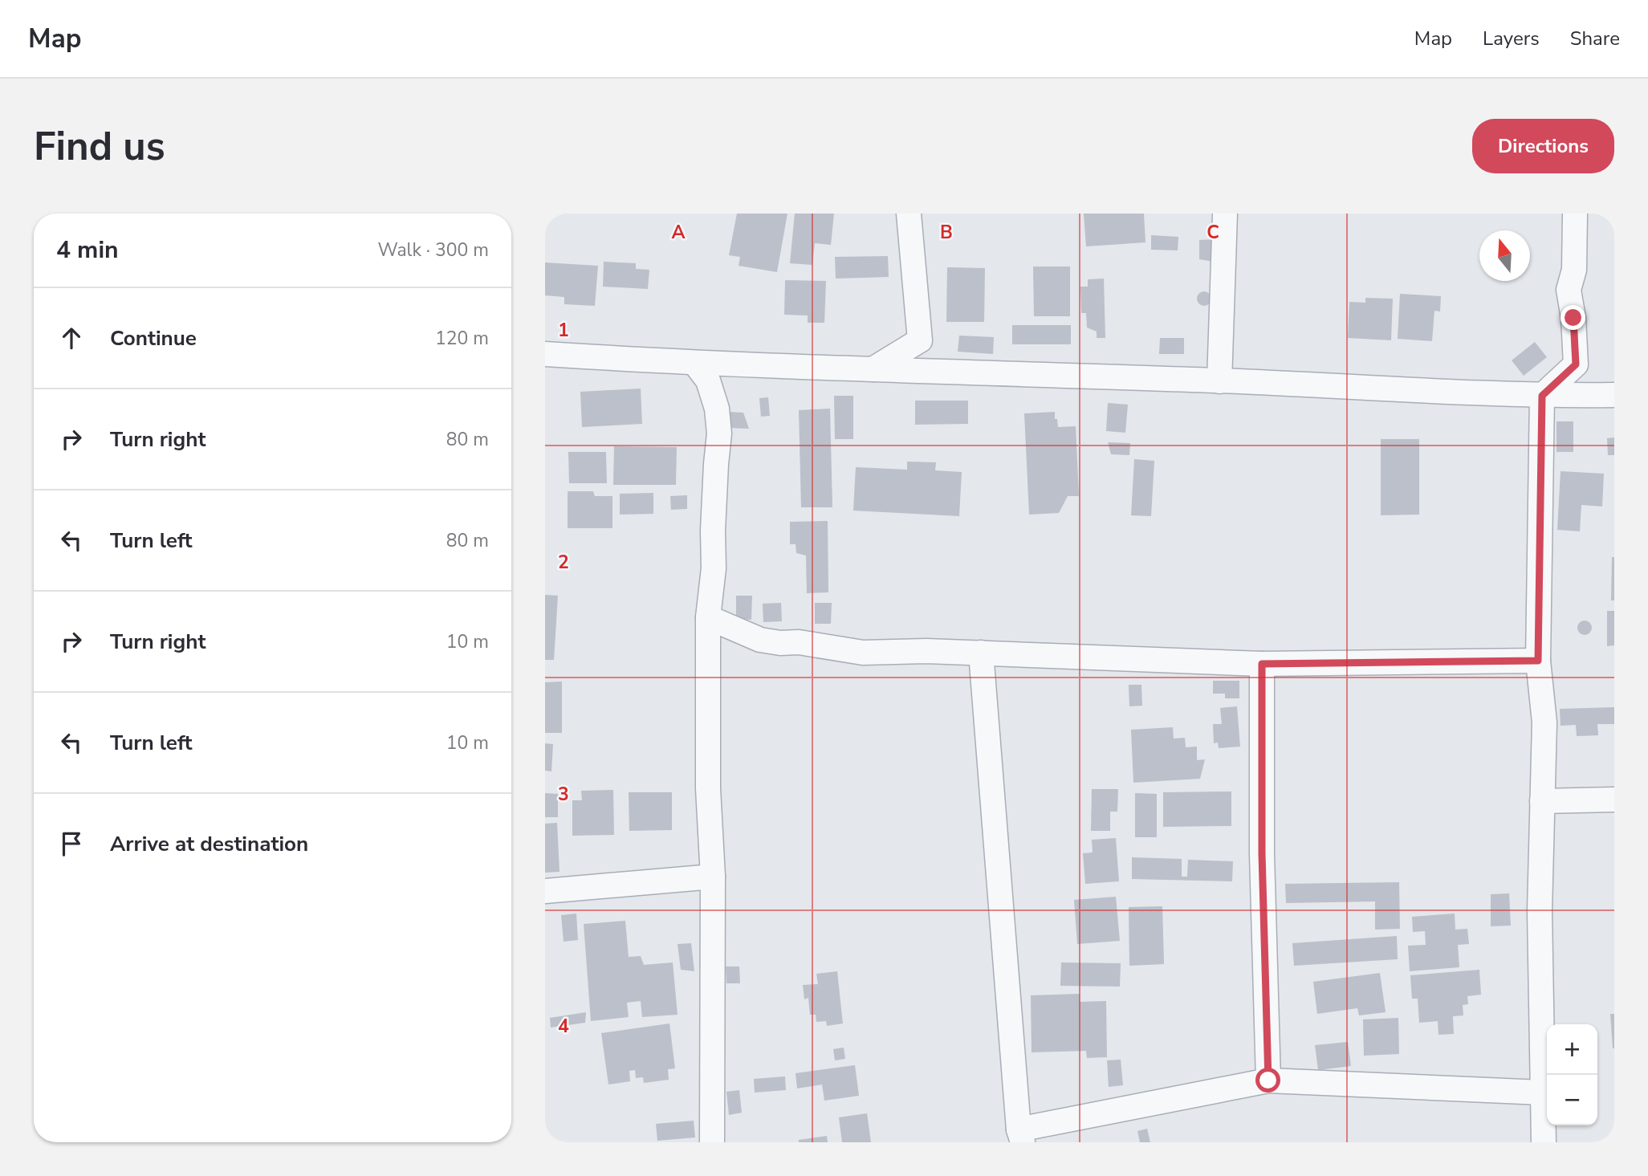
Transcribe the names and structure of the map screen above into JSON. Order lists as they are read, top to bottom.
{
  "north": "top",
  "page": {
    "header": "Map",
    "nav": ["Map", "Layers", "Share"],
    "buttons": "Directions",
    "title": "Find us",
    "heading": ["4 min", "Walk · 300 m"],
    "list": [
      ["Continue", "120 m"],
      ["Turn right", "80 m"],
      ["Turn left", "80 m"],
      ["Turn right", "10 m"],
      ["Turn left", "10 m"],
      "Arrive at destination"
    ],
    "map_buttons": ["+", "−"]
  },
  "grid": {
    "columns": ["A", "B", "C"],
    "rows": [
      "1",
      "2",
      "3",
      "4"
    ]
  }
}
